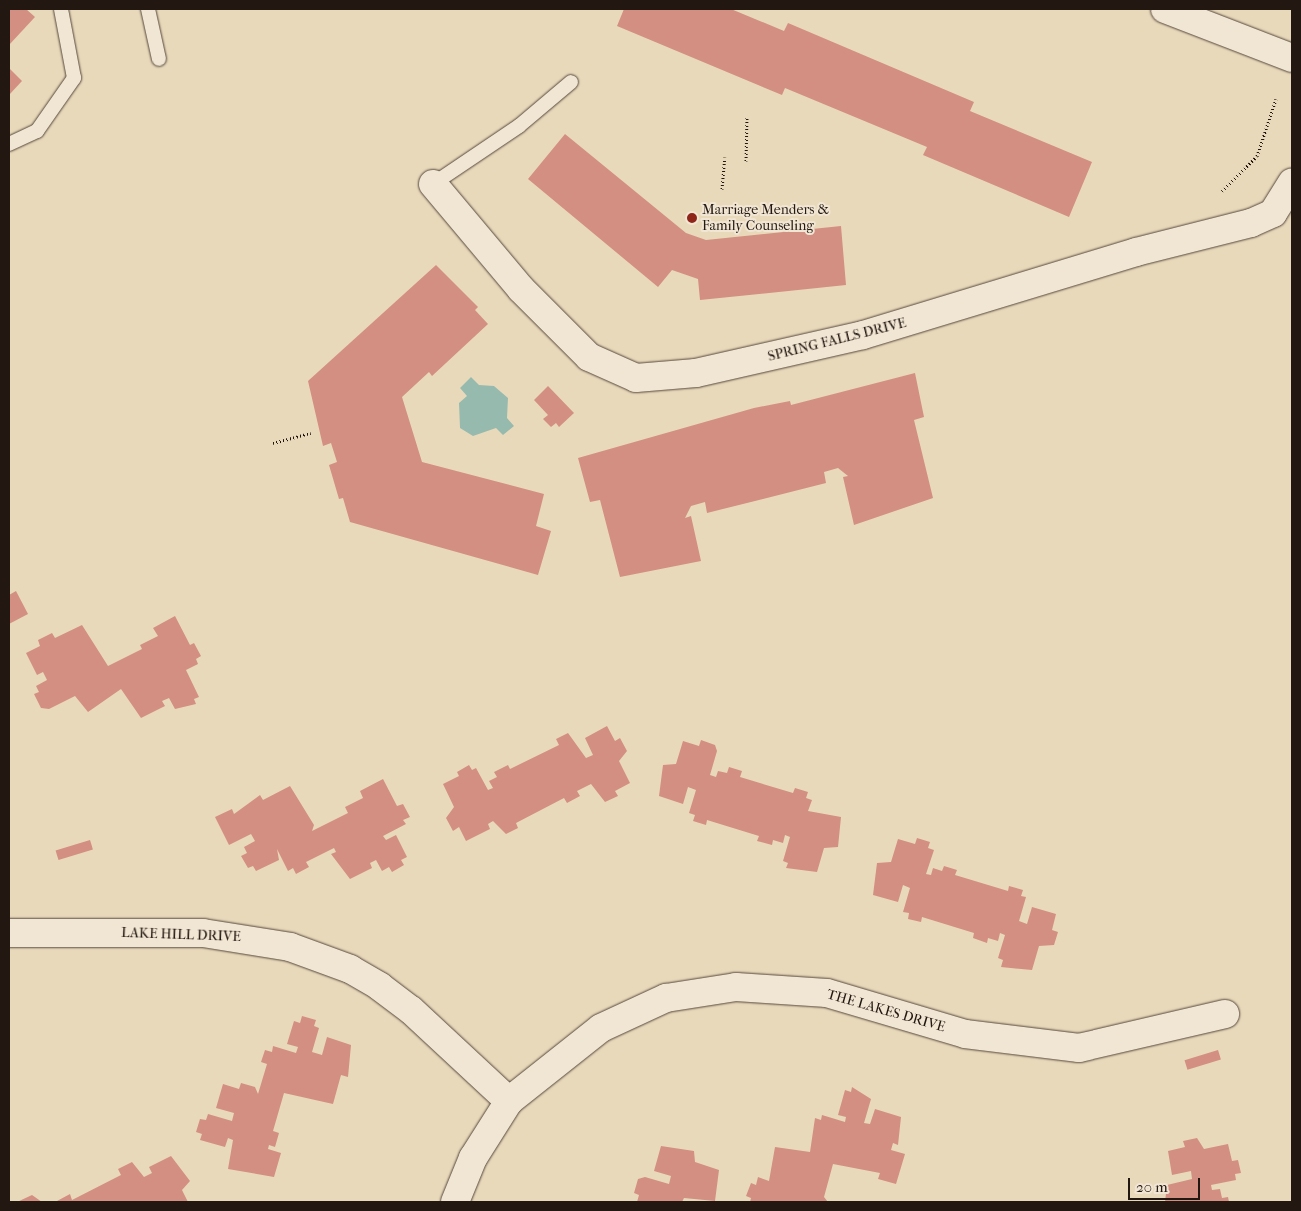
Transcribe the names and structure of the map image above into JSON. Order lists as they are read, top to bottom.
{
  "streets": {
    "street": ["SPRING FALLS DRIVE", "LAKE HILL DRIVE", "THE LAKES DRIVE"]
  },
  "crossings": [
    ["LAKE HILL DRIVE", "THE LAKES DRIVE"]
  ],
  "places": ["Marriage Menders & Family Counseling"],
  "scale_bar": "20 m"
}
